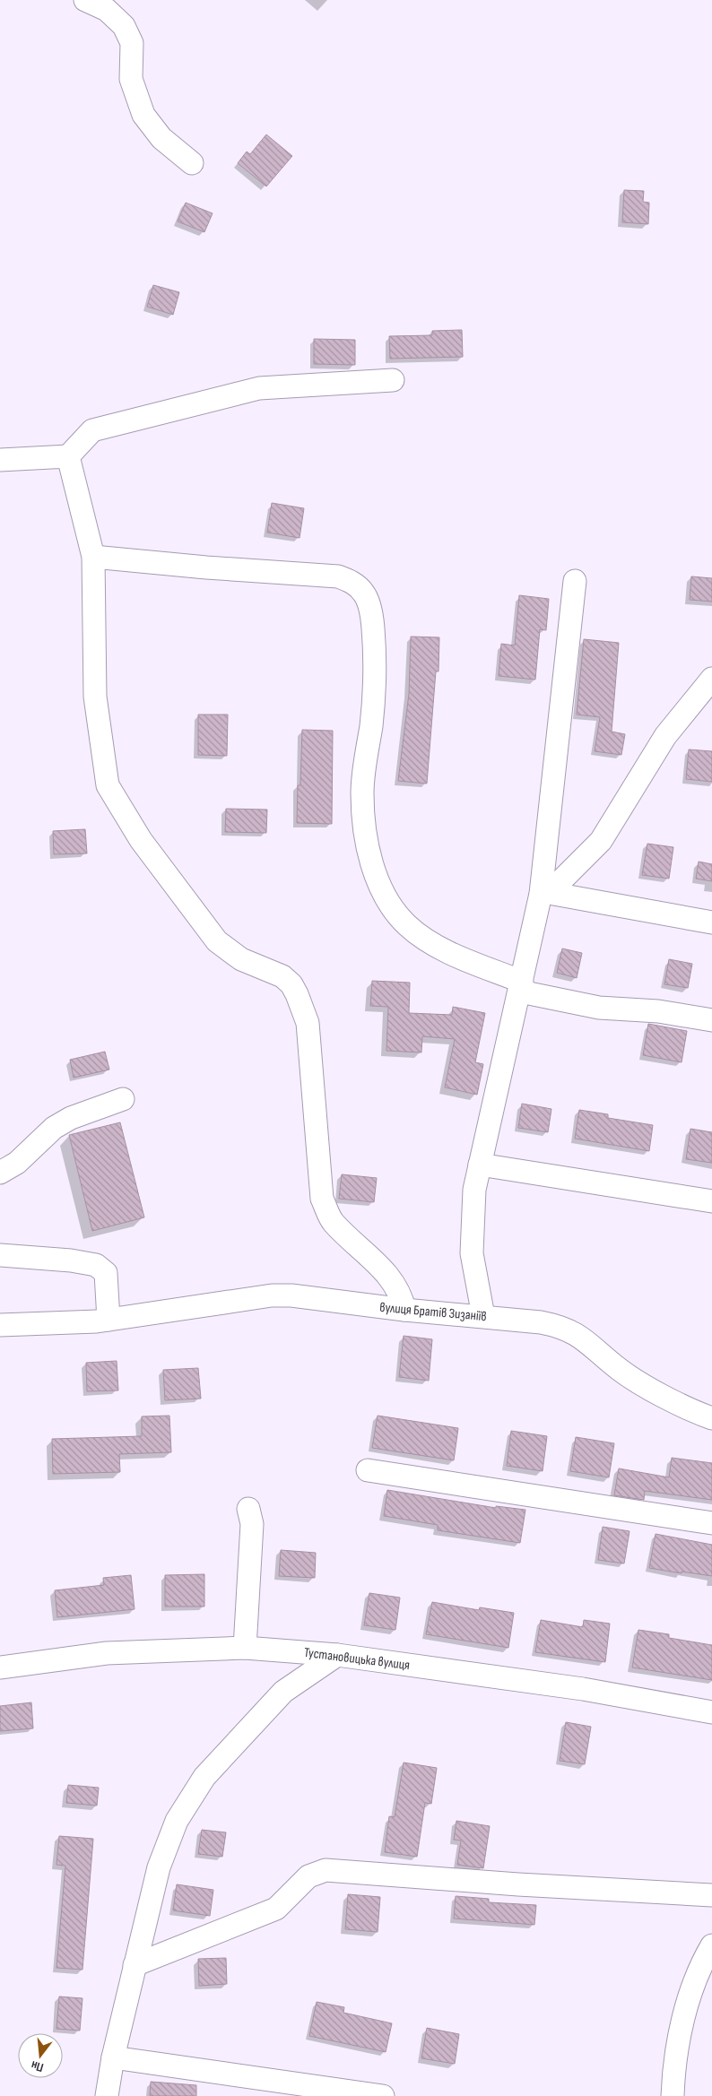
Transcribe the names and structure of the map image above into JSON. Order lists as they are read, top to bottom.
{
  "streets": {
    "street": ["вулиця Братів Зизаніїв", "Тустановицька вулиця"]
  },
  "north": "bottom"
}
